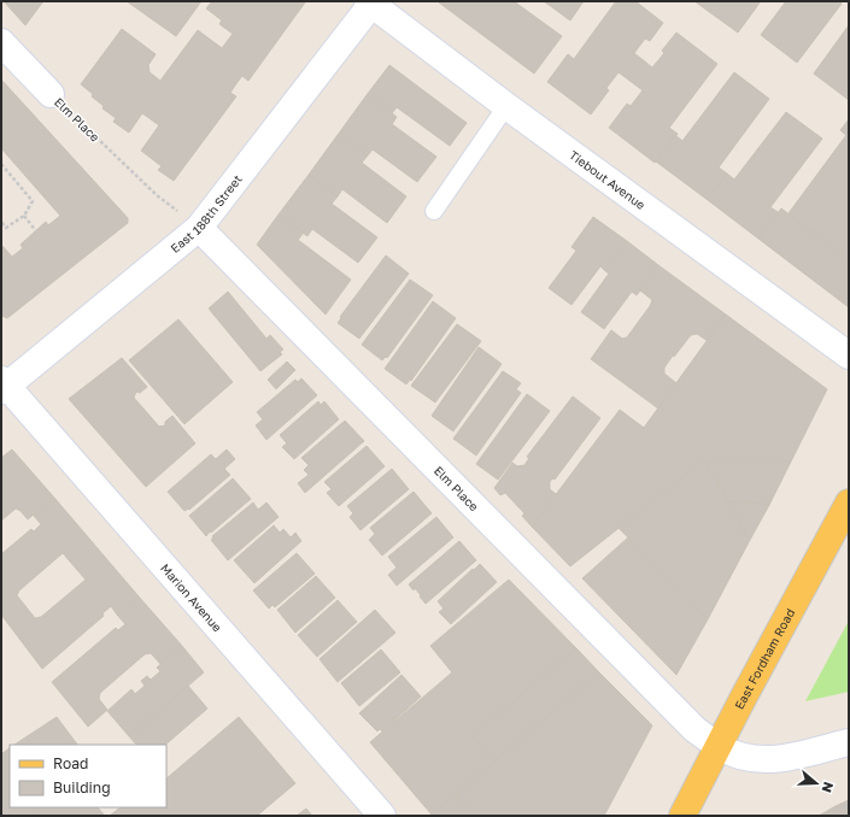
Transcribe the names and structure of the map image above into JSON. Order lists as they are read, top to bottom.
{
  "streets": {
    "main road": ["East Fordham Road"],
    "street": [
      "Elm Place",
      "Tiebout Avenue",
      "East 188th Street",
      "Marion Avenue"
    ]
  },
  "crossings": [
    ["Elm Place", "East 188th Street"],
    ["Elm Place", "East Fordham Road"],
    ["Tiebout Avenue", "East 188th Street"],
    ["East 188th Street", "Marion Avenue"]
  ],
  "legend": ["Road", "Building"],
  "north": "right"
}
